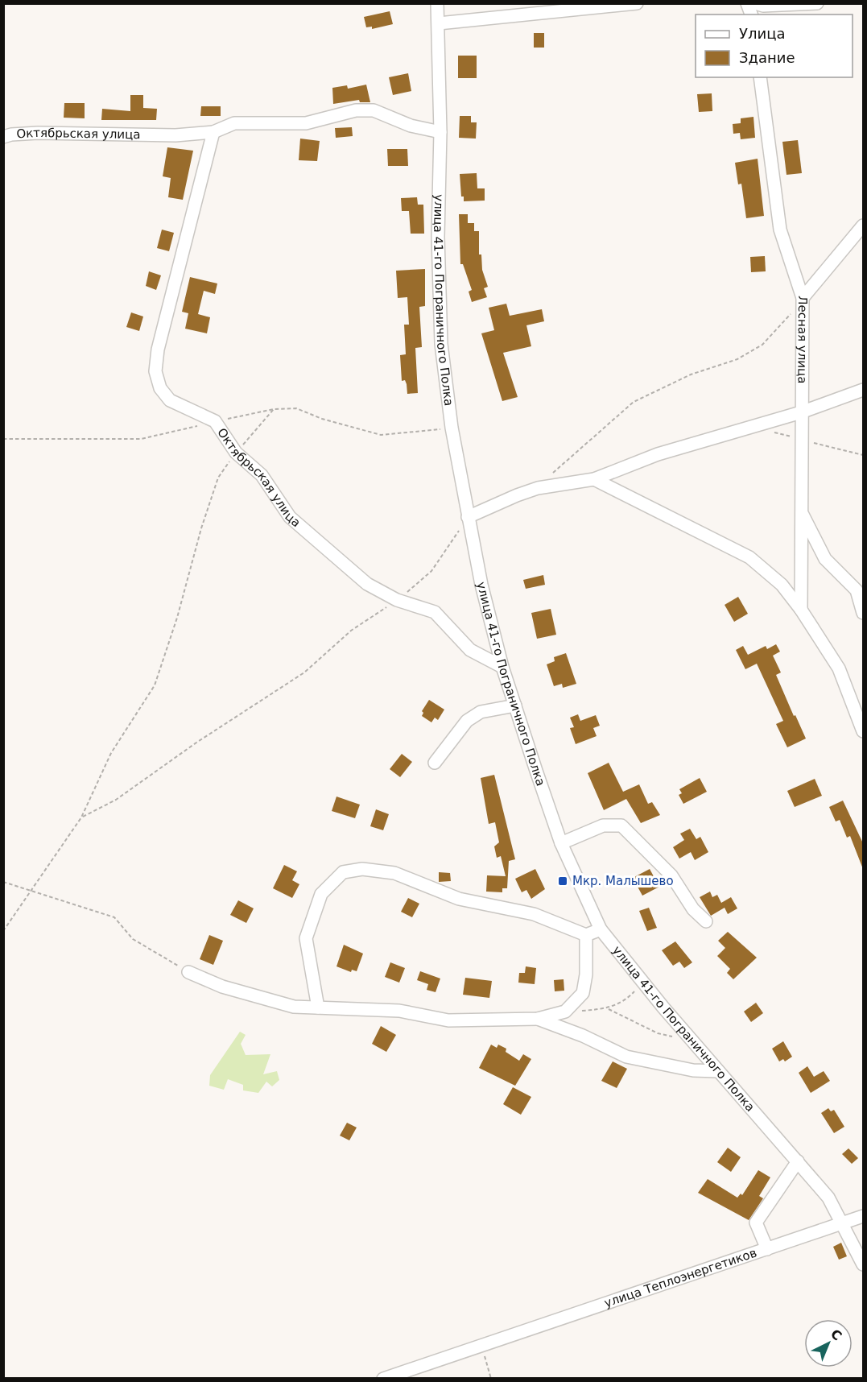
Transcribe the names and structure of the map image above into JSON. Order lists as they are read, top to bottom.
{
  "streets": {
    "street": [
      "Октябрьская улица",
      "улица 41-го Пограничного Полка",
      "Лесная улица",
      "улица Теплоэнергетиков"
    ]
  },
  "crossings": [
    ["Октябрьская улица", "улица 41-го Пограничного Полка"],
    ["улица 41-го Пограничного Полка", "улица Теплоэнергетиков"]
  ],
  "places": {
    "transit": ["Мкр. Малышево"]
  },
  "legend": ["Улица", "Здание"],
  "north": "top right"
}
